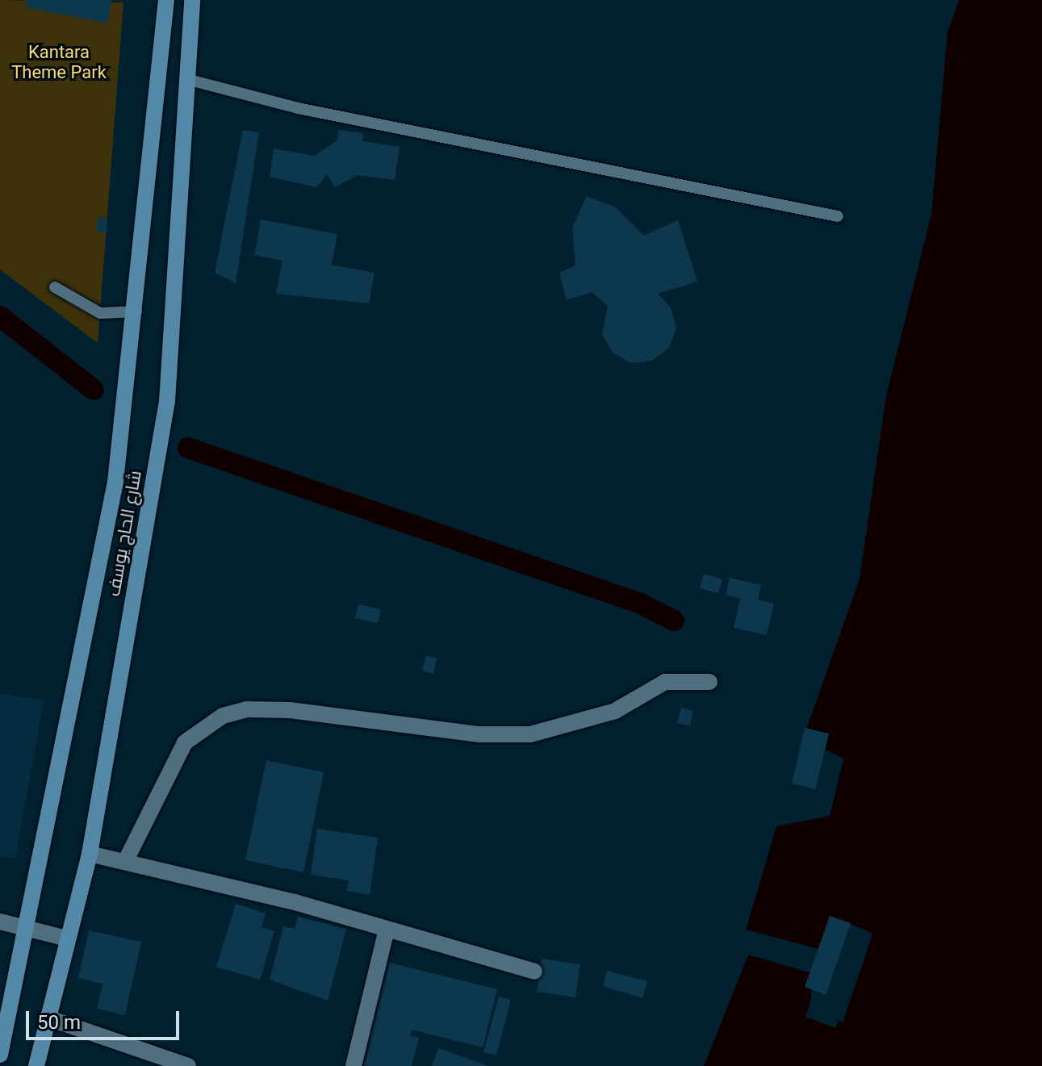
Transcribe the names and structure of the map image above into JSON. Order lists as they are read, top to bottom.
{
  "streets": {
    "main road": ["شارع الحاج يوسف"]
  },
  "parks": ["Kantara Theme Park"],
  "scale_bar": "50 m"
}
